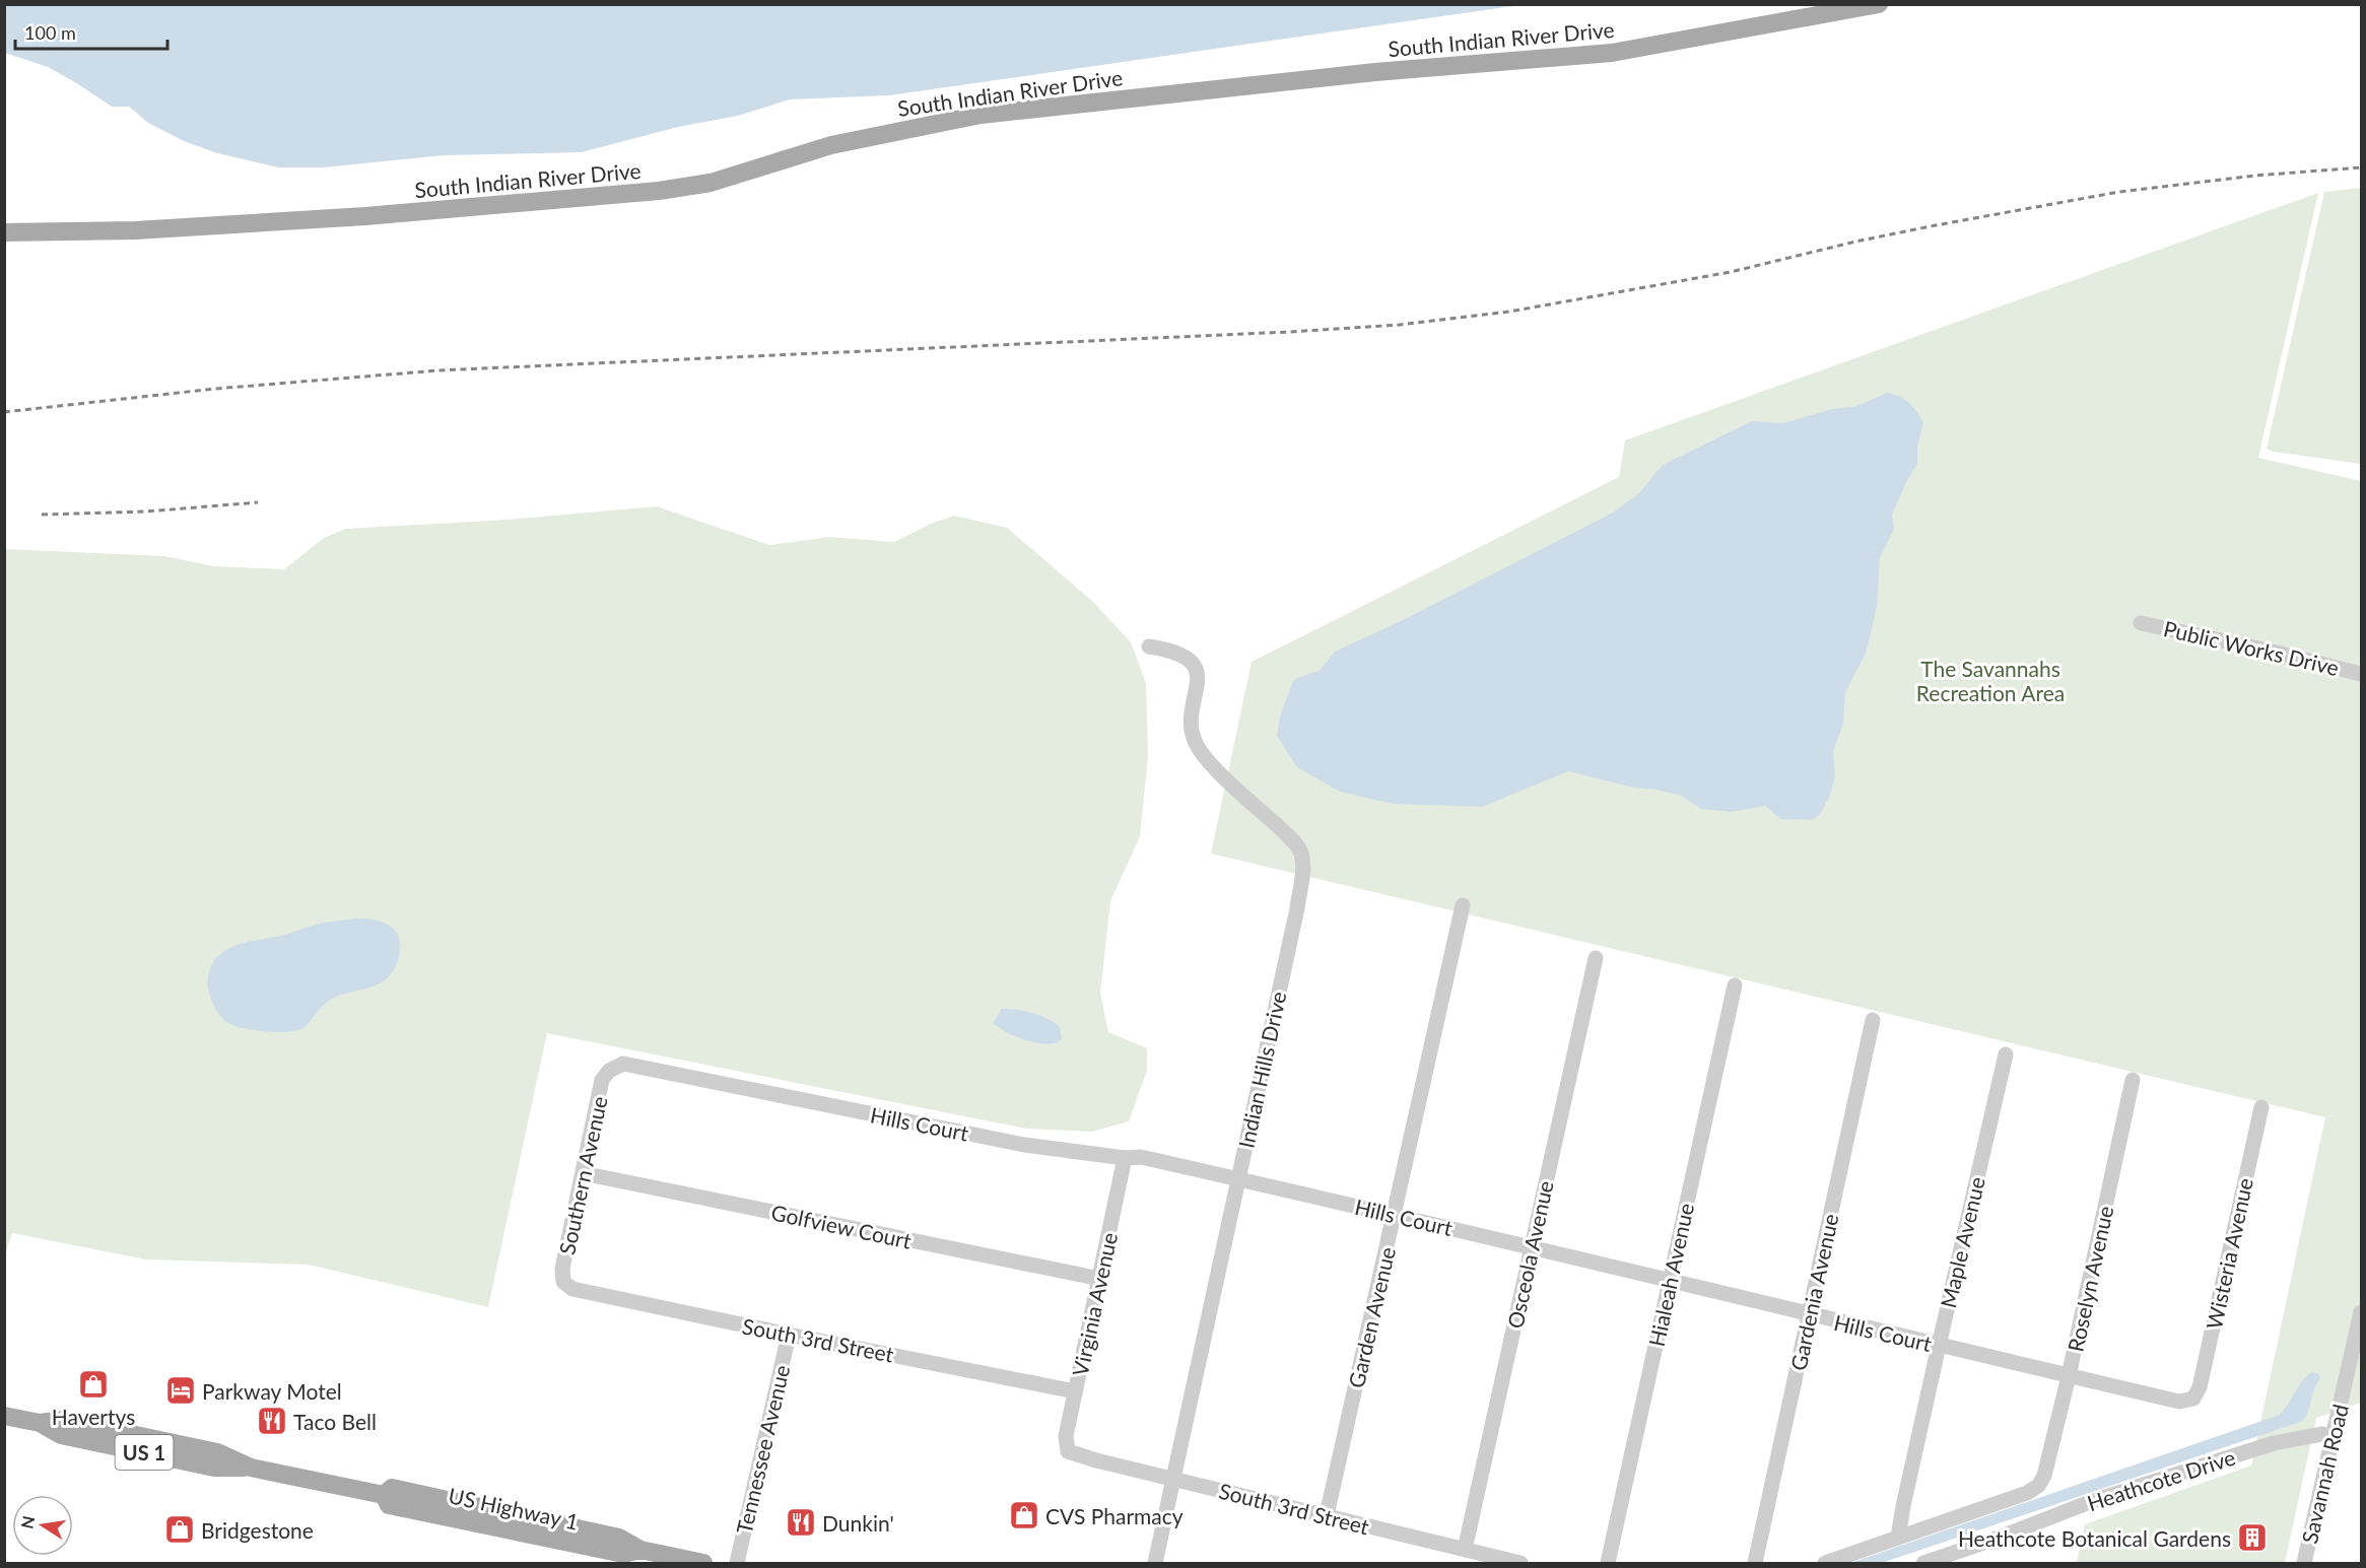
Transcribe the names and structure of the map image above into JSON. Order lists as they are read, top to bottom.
{
  "streets": {
    "main road": ["South Indian River Drive", "US 1", "US Highway 1"],
    "street": [
      "Public Works Drive",
      "Indian Hills Drive",
      "Hills Court",
      "Southern Avenue",
      "Golfview Court",
      "Maple Avenue",
      "Wisteria Avenue",
      "Osceola Avenue",
      "Hialeah Avenue",
      "Roselyn Avenue",
      "Gardenia Avenue",
      "Virginia Avenue",
      "Garden Avenue",
      "South 3rd Street",
      "Tennessee Avenue",
      "Savannah Road",
      "Heathcote Drive"
    ]
  },
  "crossings": [
    ["Indian Hills Drive", "Hills Court"],
    ["Indian Hills Drive", "South 3rd Street"],
    ["Hills Court", "Southern Avenue"],
    ["Hills Court", "Maple Avenue"],
    ["Hills Court", "Wisteria Avenue"],
    ["Hills Court", "Osceola Avenue"],
    ["Hills Court", "Hialeah Avenue"],
    ["Hills Court", "Roselyn Avenue"],
    ["Hills Court", "Gardenia Avenue"],
    ["Hills Court", "Virginia Avenue"],
    ["Hills Court", "Garden Avenue"],
    ["Southern Avenue", "Golfview Court"],
    ["Southern Avenue", "South 3rd Street"],
    ["Golfview Court", "Virginia Avenue"],
    ["Maple Avenue", "Roselyn Avenue"],
    ["Osceola Avenue", "South 3rd Street"],
    ["Virginia Avenue", "South 3rd Street"],
    ["Garden Avenue", "South 3rd Street"],
    ["South 3rd Street", "Tennessee Avenue"],
    ["Savannah Road", "Heathcote Drive"]
  ],
  "parks": ["The Savannahs Recreation Area"],
  "places": {
    "shop": ["Havertys", "CVS Pharmacy", "Bridgestone"],
    "hotel": ["Parkway Motel"],
    "restaurant": ["Taco Bell", "Dunkin'"],
    "building": ["Heathcote Botanical Gardens"]
  },
  "scale_bar": "100 m",
  "north": "left"
}
